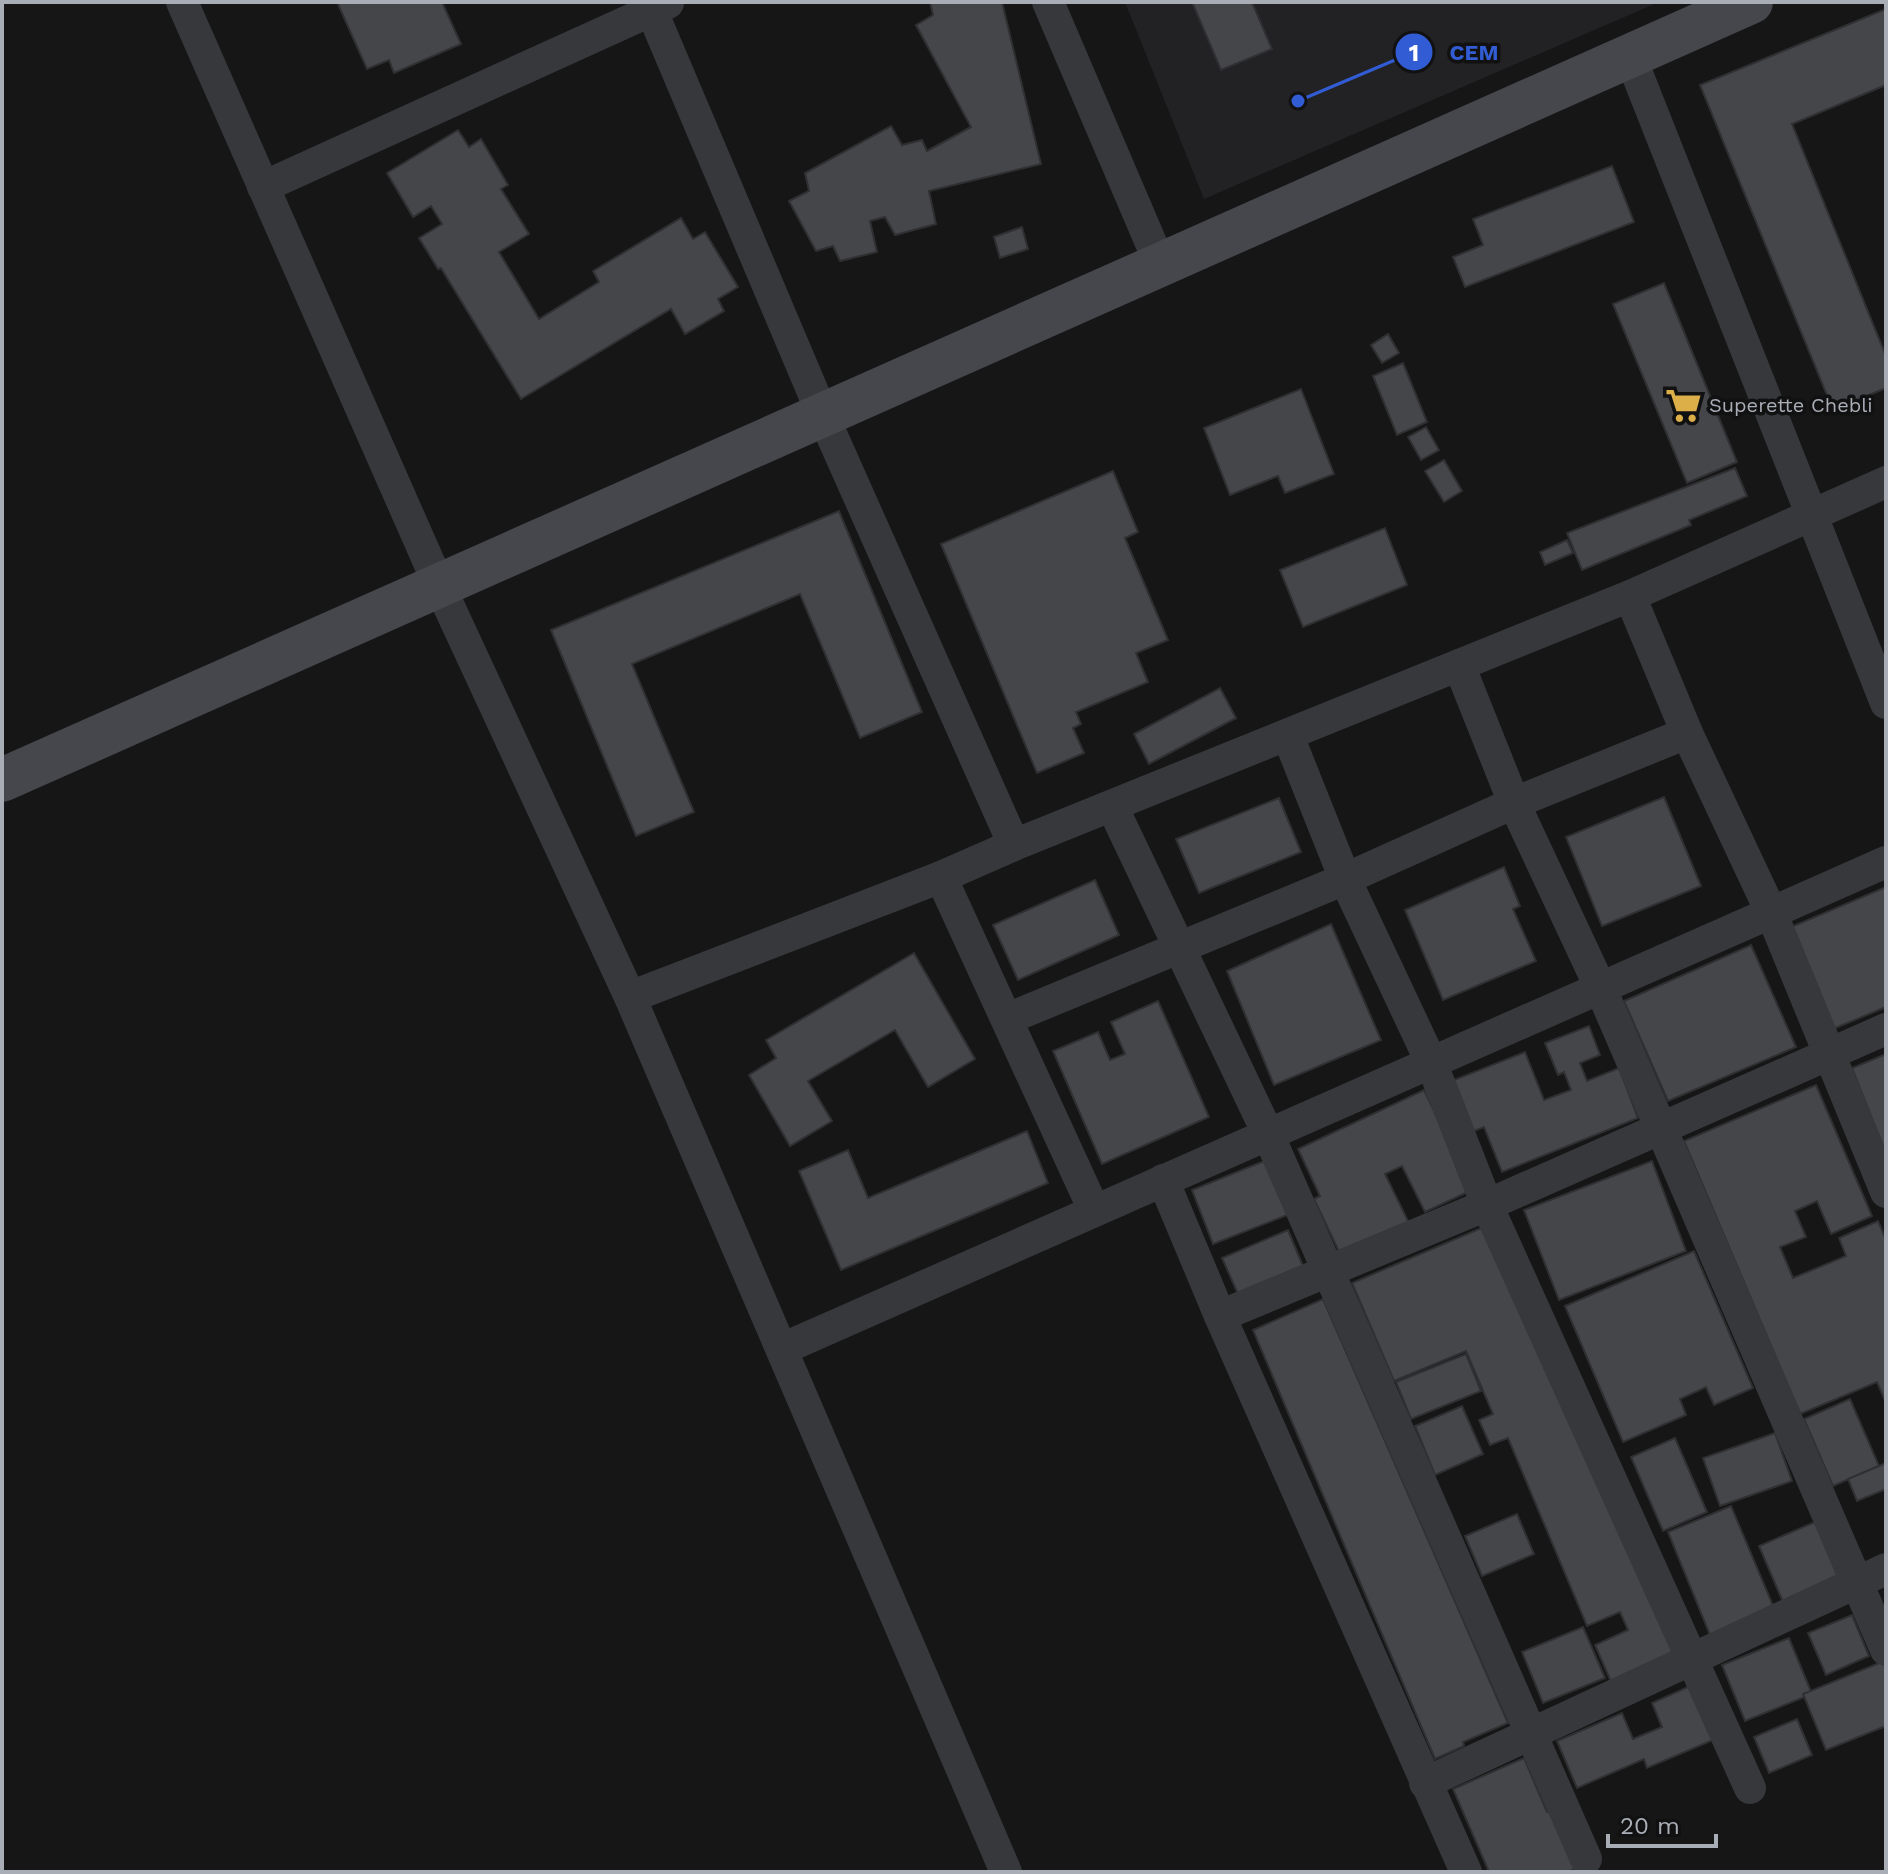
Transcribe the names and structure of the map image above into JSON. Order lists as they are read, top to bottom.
{
  "places": {
    "other": ["CEM"],
    "supermarket": ["Superette Chebli"]
  },
  "scale_bar": "20 m"
}
